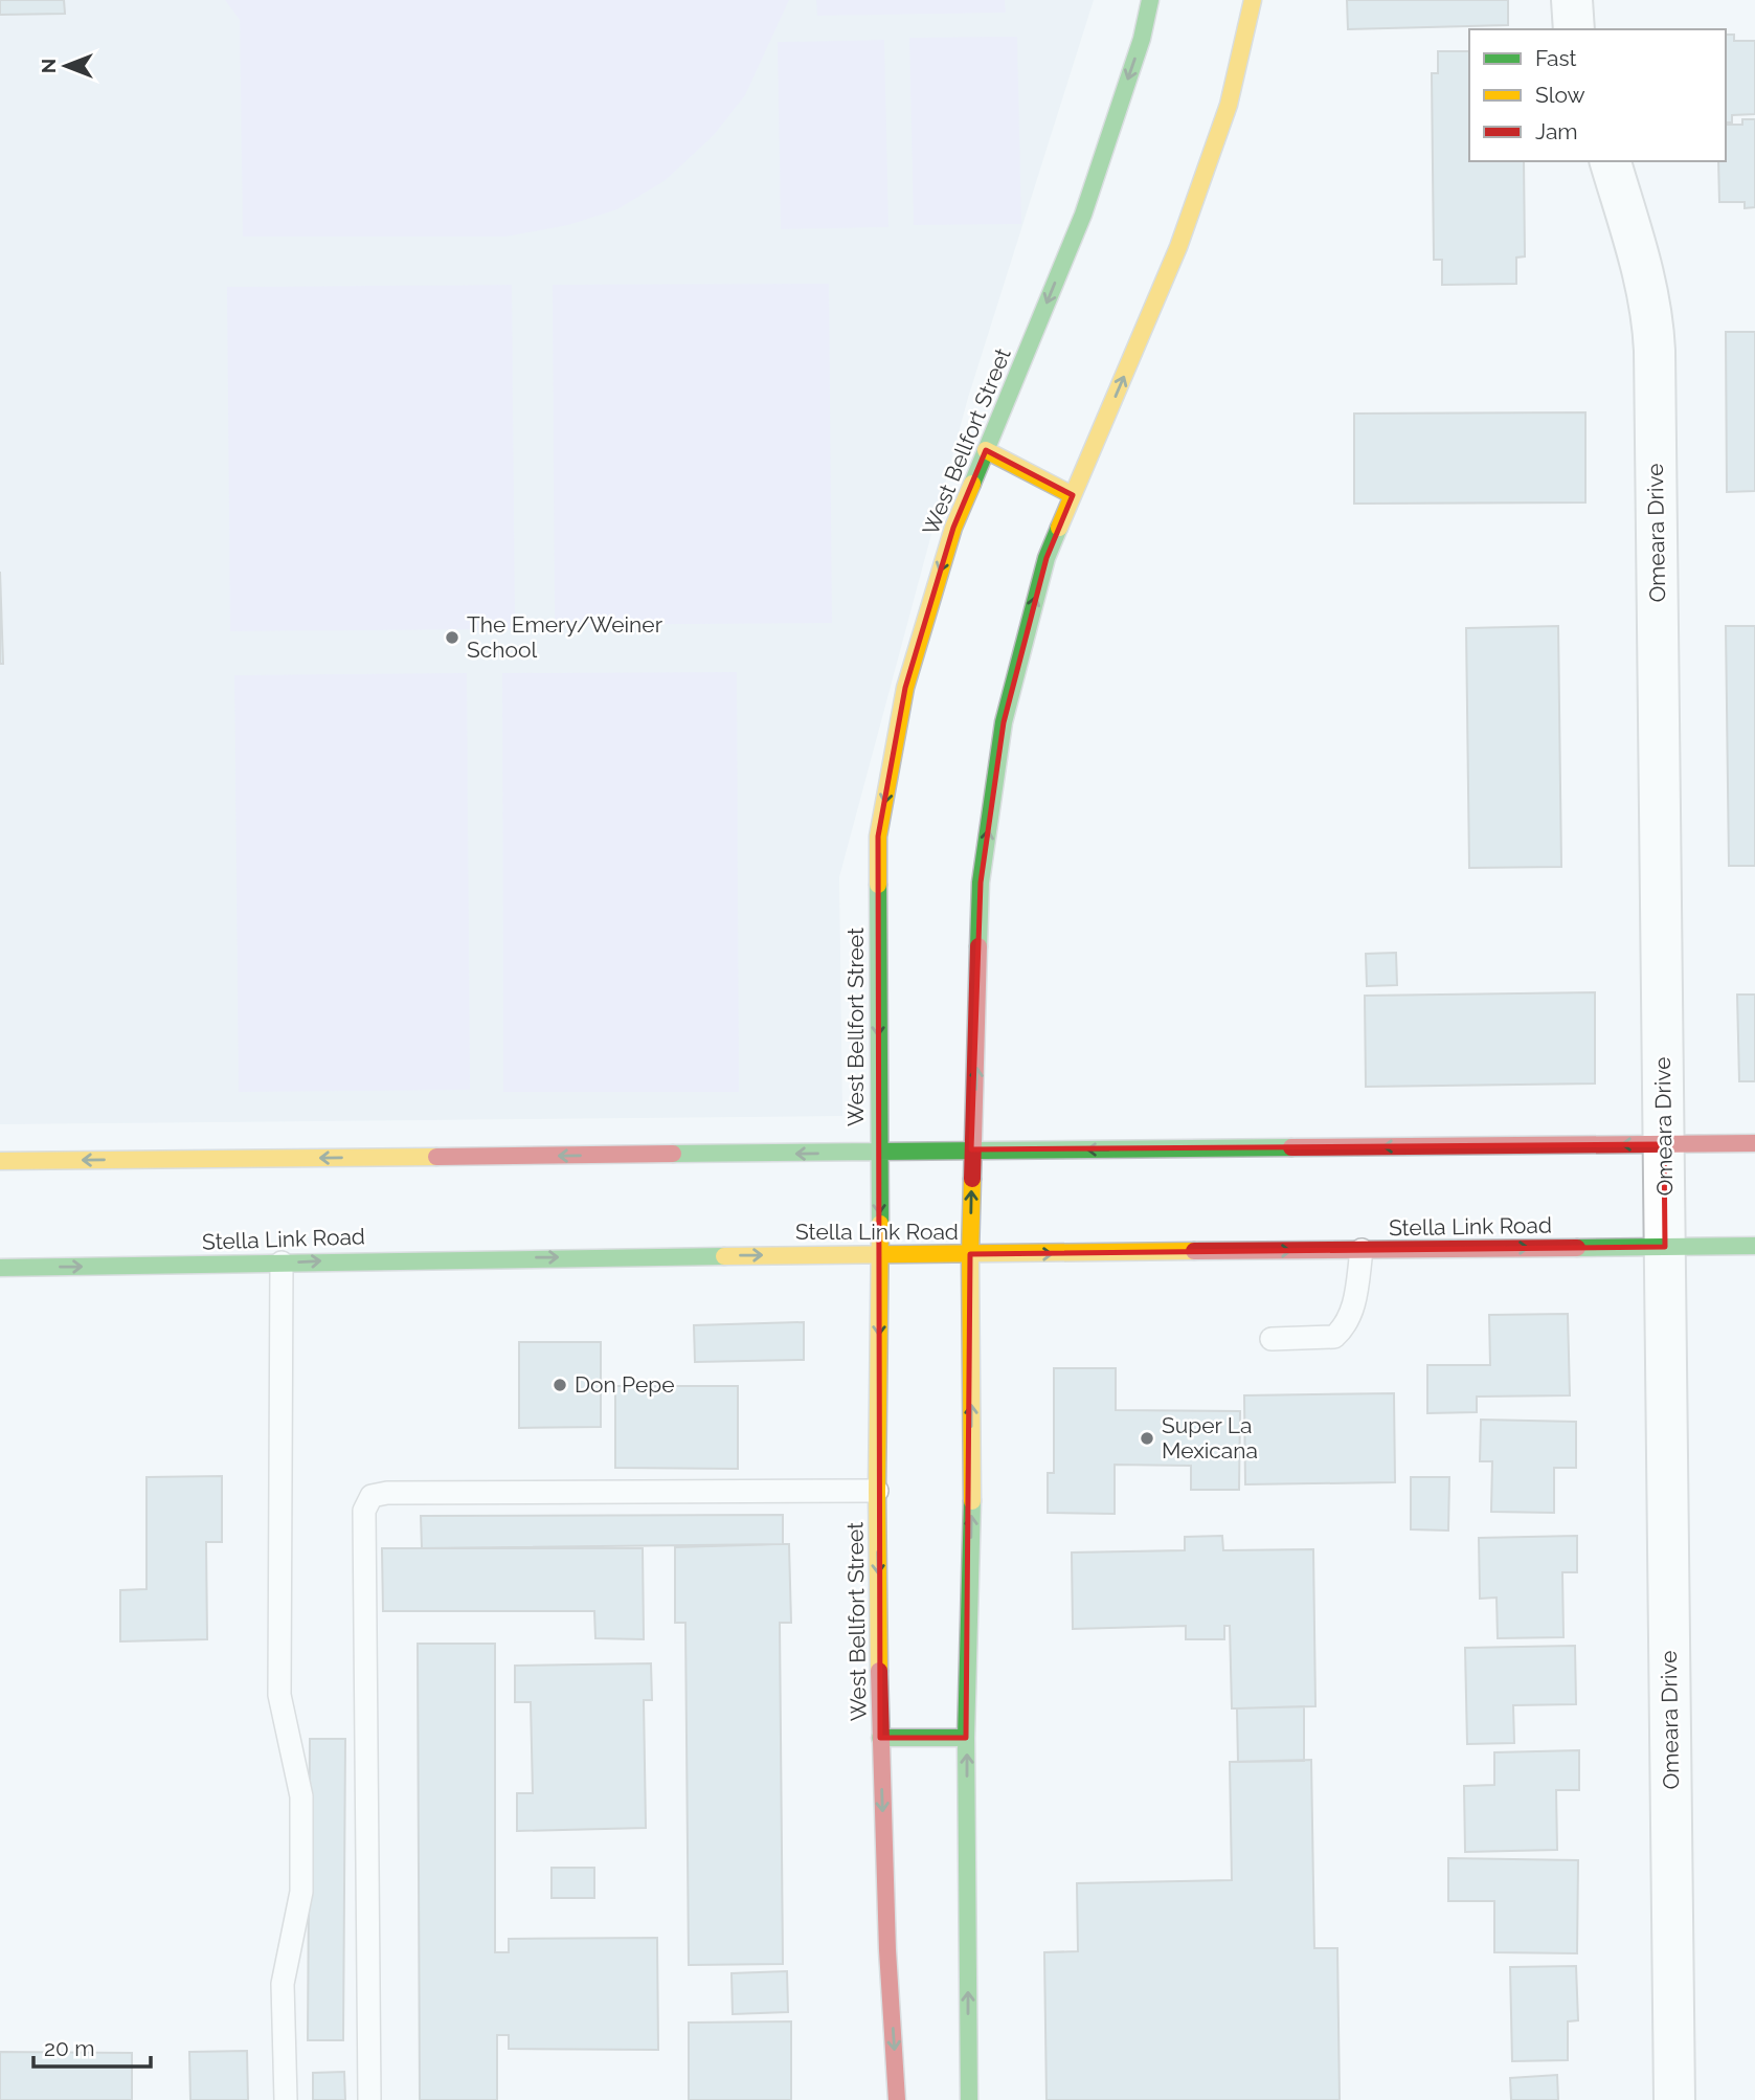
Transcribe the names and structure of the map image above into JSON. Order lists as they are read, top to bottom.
{
  "streets": {
    "main road": ["West Bellfort Street", "Stella Link Road"],
    "street": ["Omeara Drive"]
  },
  "crossings": [
    ["West Bellfort Street", "Stella Link Road"],
    ["Omeara Drive", "Stella Link Road"]
  ],
  "places": ["The Emery/Weiner School", "Don Pepe", "Super La Mexicana"],
  "legend": ["Fast", "Slow", "Jam"],
  "scale_bar": "20 m",
  "north": "left"
}
